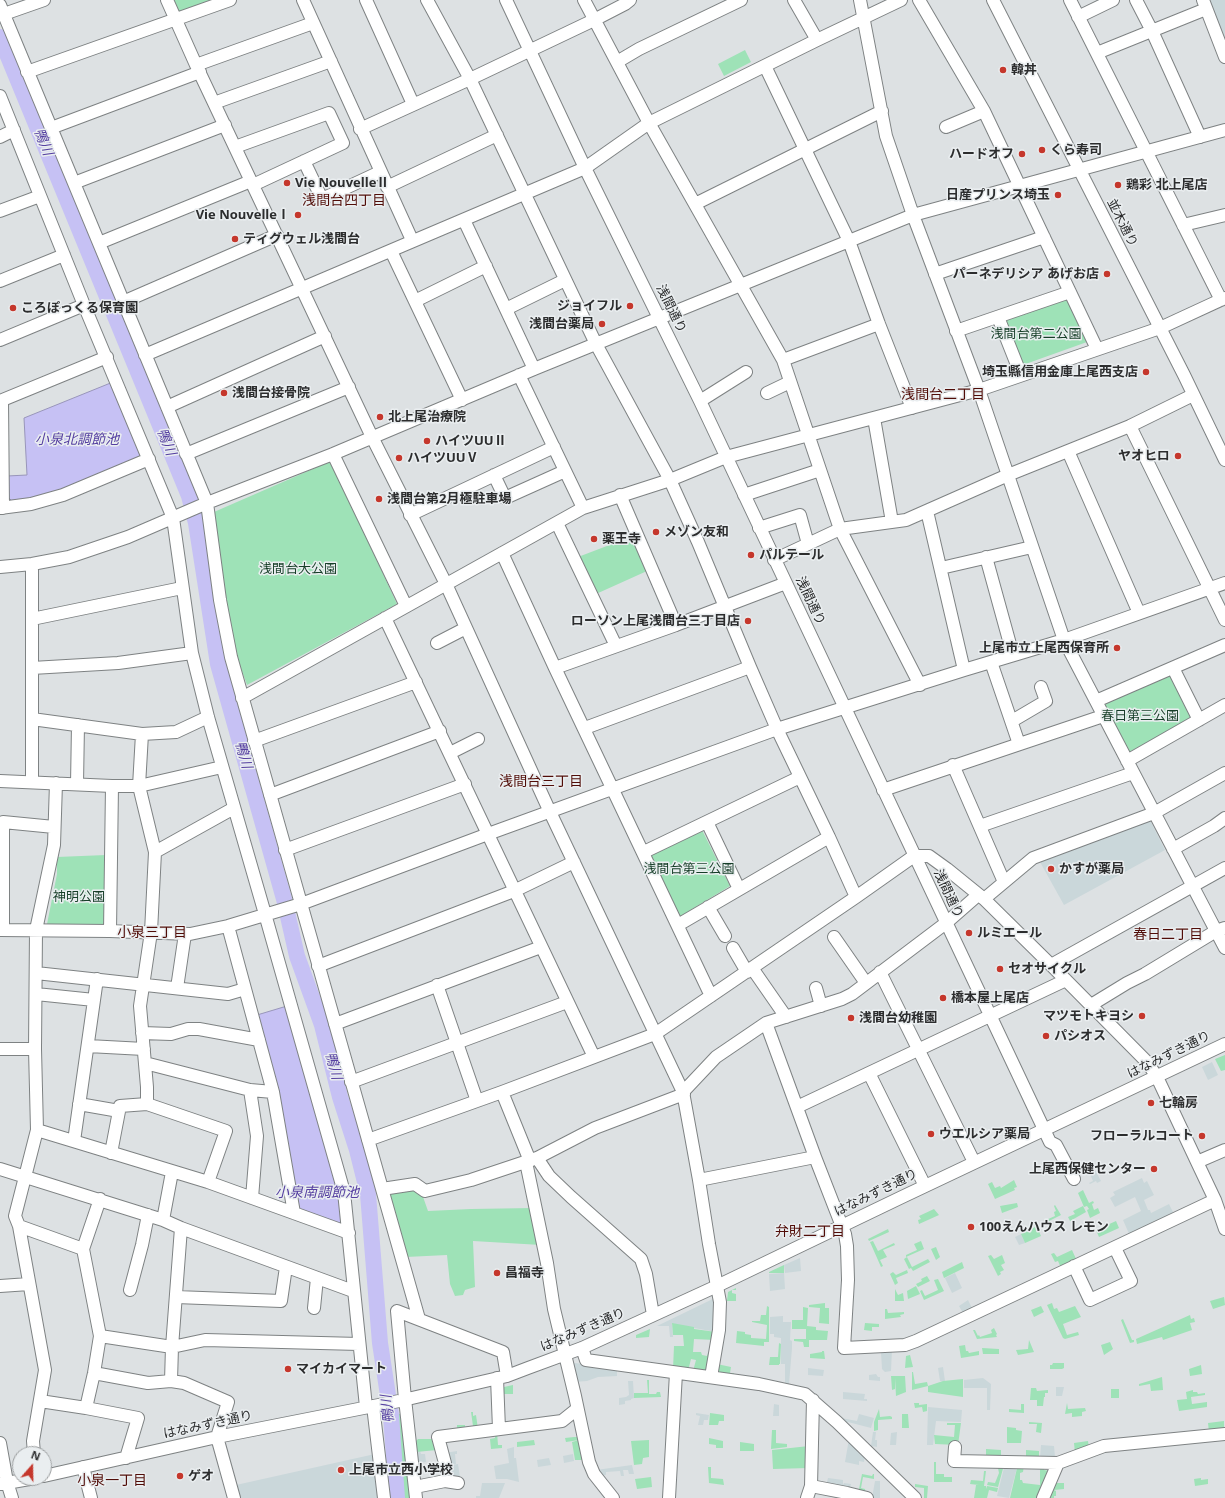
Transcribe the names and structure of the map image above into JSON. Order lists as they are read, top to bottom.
{
  "streets": {
    "street": ["並木通り", "浅間通り", "はなみずき通り"]
  },
  "crossings": [
    ["浅間通り", "はなみずき通り"]
  ],
  "districts": [
    "浅間台四丁目",
    "浅間台二丁目",
    "浅間台三丁目",
    "小泉三丁目",
    "春日二丁目",
    "弁財二丁目",
    "小泉一丁目"
  ],
  "water": ["鴨川", "小泉北調節池", "小泉南調節池"],
  "parks": [
    "浅間台第二公園",
    "浅間台大公園",
    "春日第三公園",
    "浅間台第三公園",
    "神明公園"
  ],
  "places": [
    "韓丼",
    "くら寿司",
    "ハードオフ",
    "Vie NouvelleⅡ",
    "鶏彩 北上尾店",
    "日産プリンス埼玉",
    "Vie NouvelleⅠ",
    "ティグウェル浅間台",
    "パーネデリシア あげお店",
    "ジョイフル",
    "ころぽっくる保育園",
    "浅間台薬局",
    "埼玉縣信用金庫上尾西支店",
    "浅間台接骨院",
    "北上尾治療院",
    "ハイツUUⅡ",
    "ヤオヒロ",
    "ハイツUUⅤ",
    "浅間台第2月極駐車場",
    "メゾン友和",
    "薬王寺",
    "パルテール",
    "ローソン上尾浅間台三丁目店",
    "上尾市立上尾西保育所",
    "かすが薬局",
    "ルミエール",
    "セオサイクル",
    "橋本屋上尾店",
    "マツモトキヨシ",
    "浅間台幼稚園",
    "パシオス",
    "七輪房",
    "ウエルシア薬局",
    "フローラルコート",
    "上尾西保健センター",
    "100えんハウス レモン",
    "昌福寺",
    "マイカイマート",
    "上尾市立西小学校",
    "ゲオ"
  ],
  "north": "top"
}
